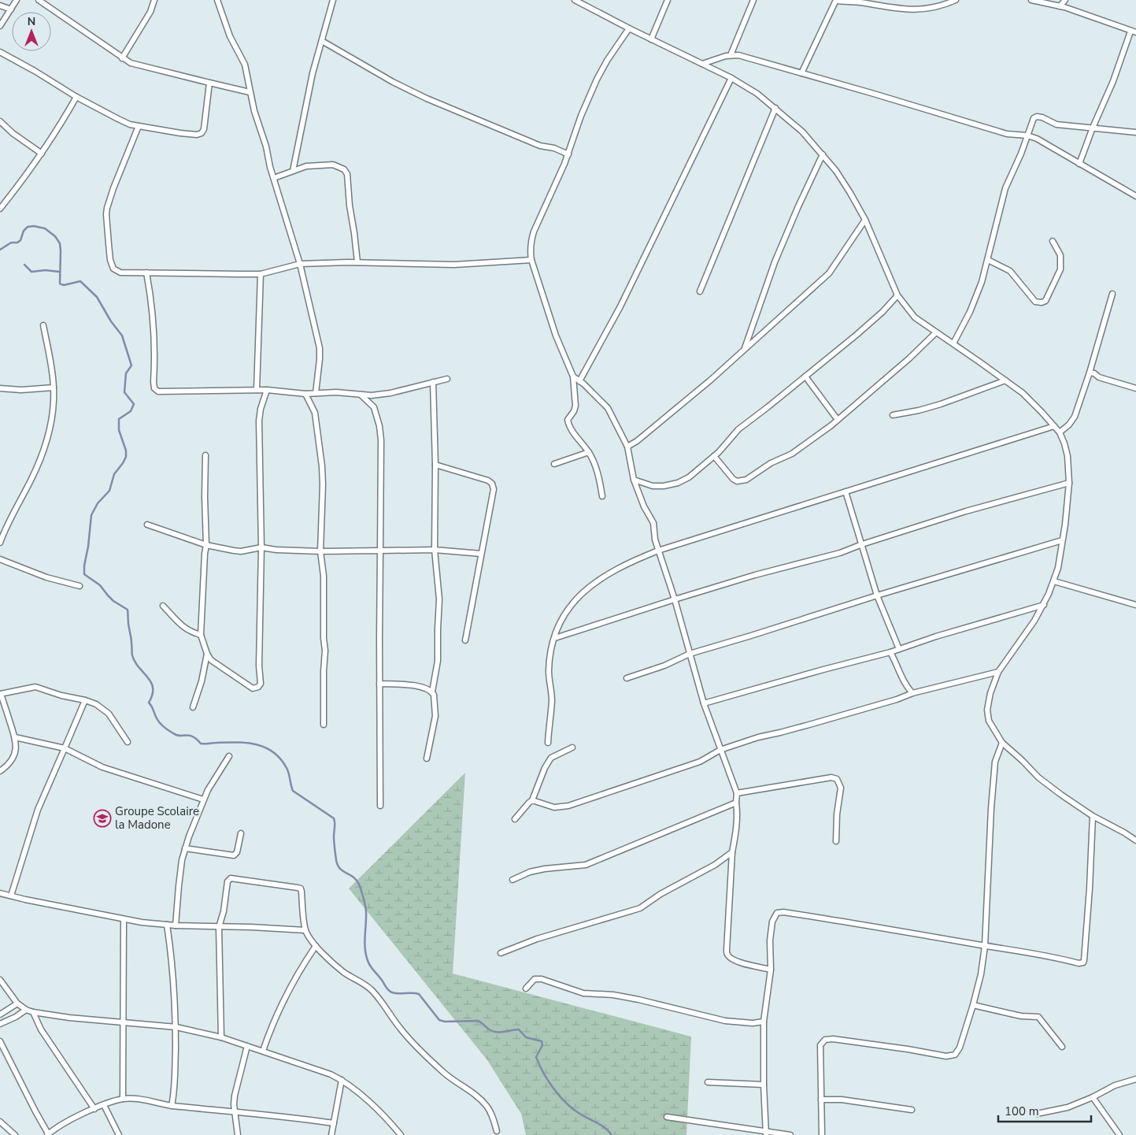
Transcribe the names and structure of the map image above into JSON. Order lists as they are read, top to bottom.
{
  "places": {
    "school or university": ["Groupe Scolaire la Madone"]
  },
  "scale_bar": "100 m",
  "north": "top"
}
